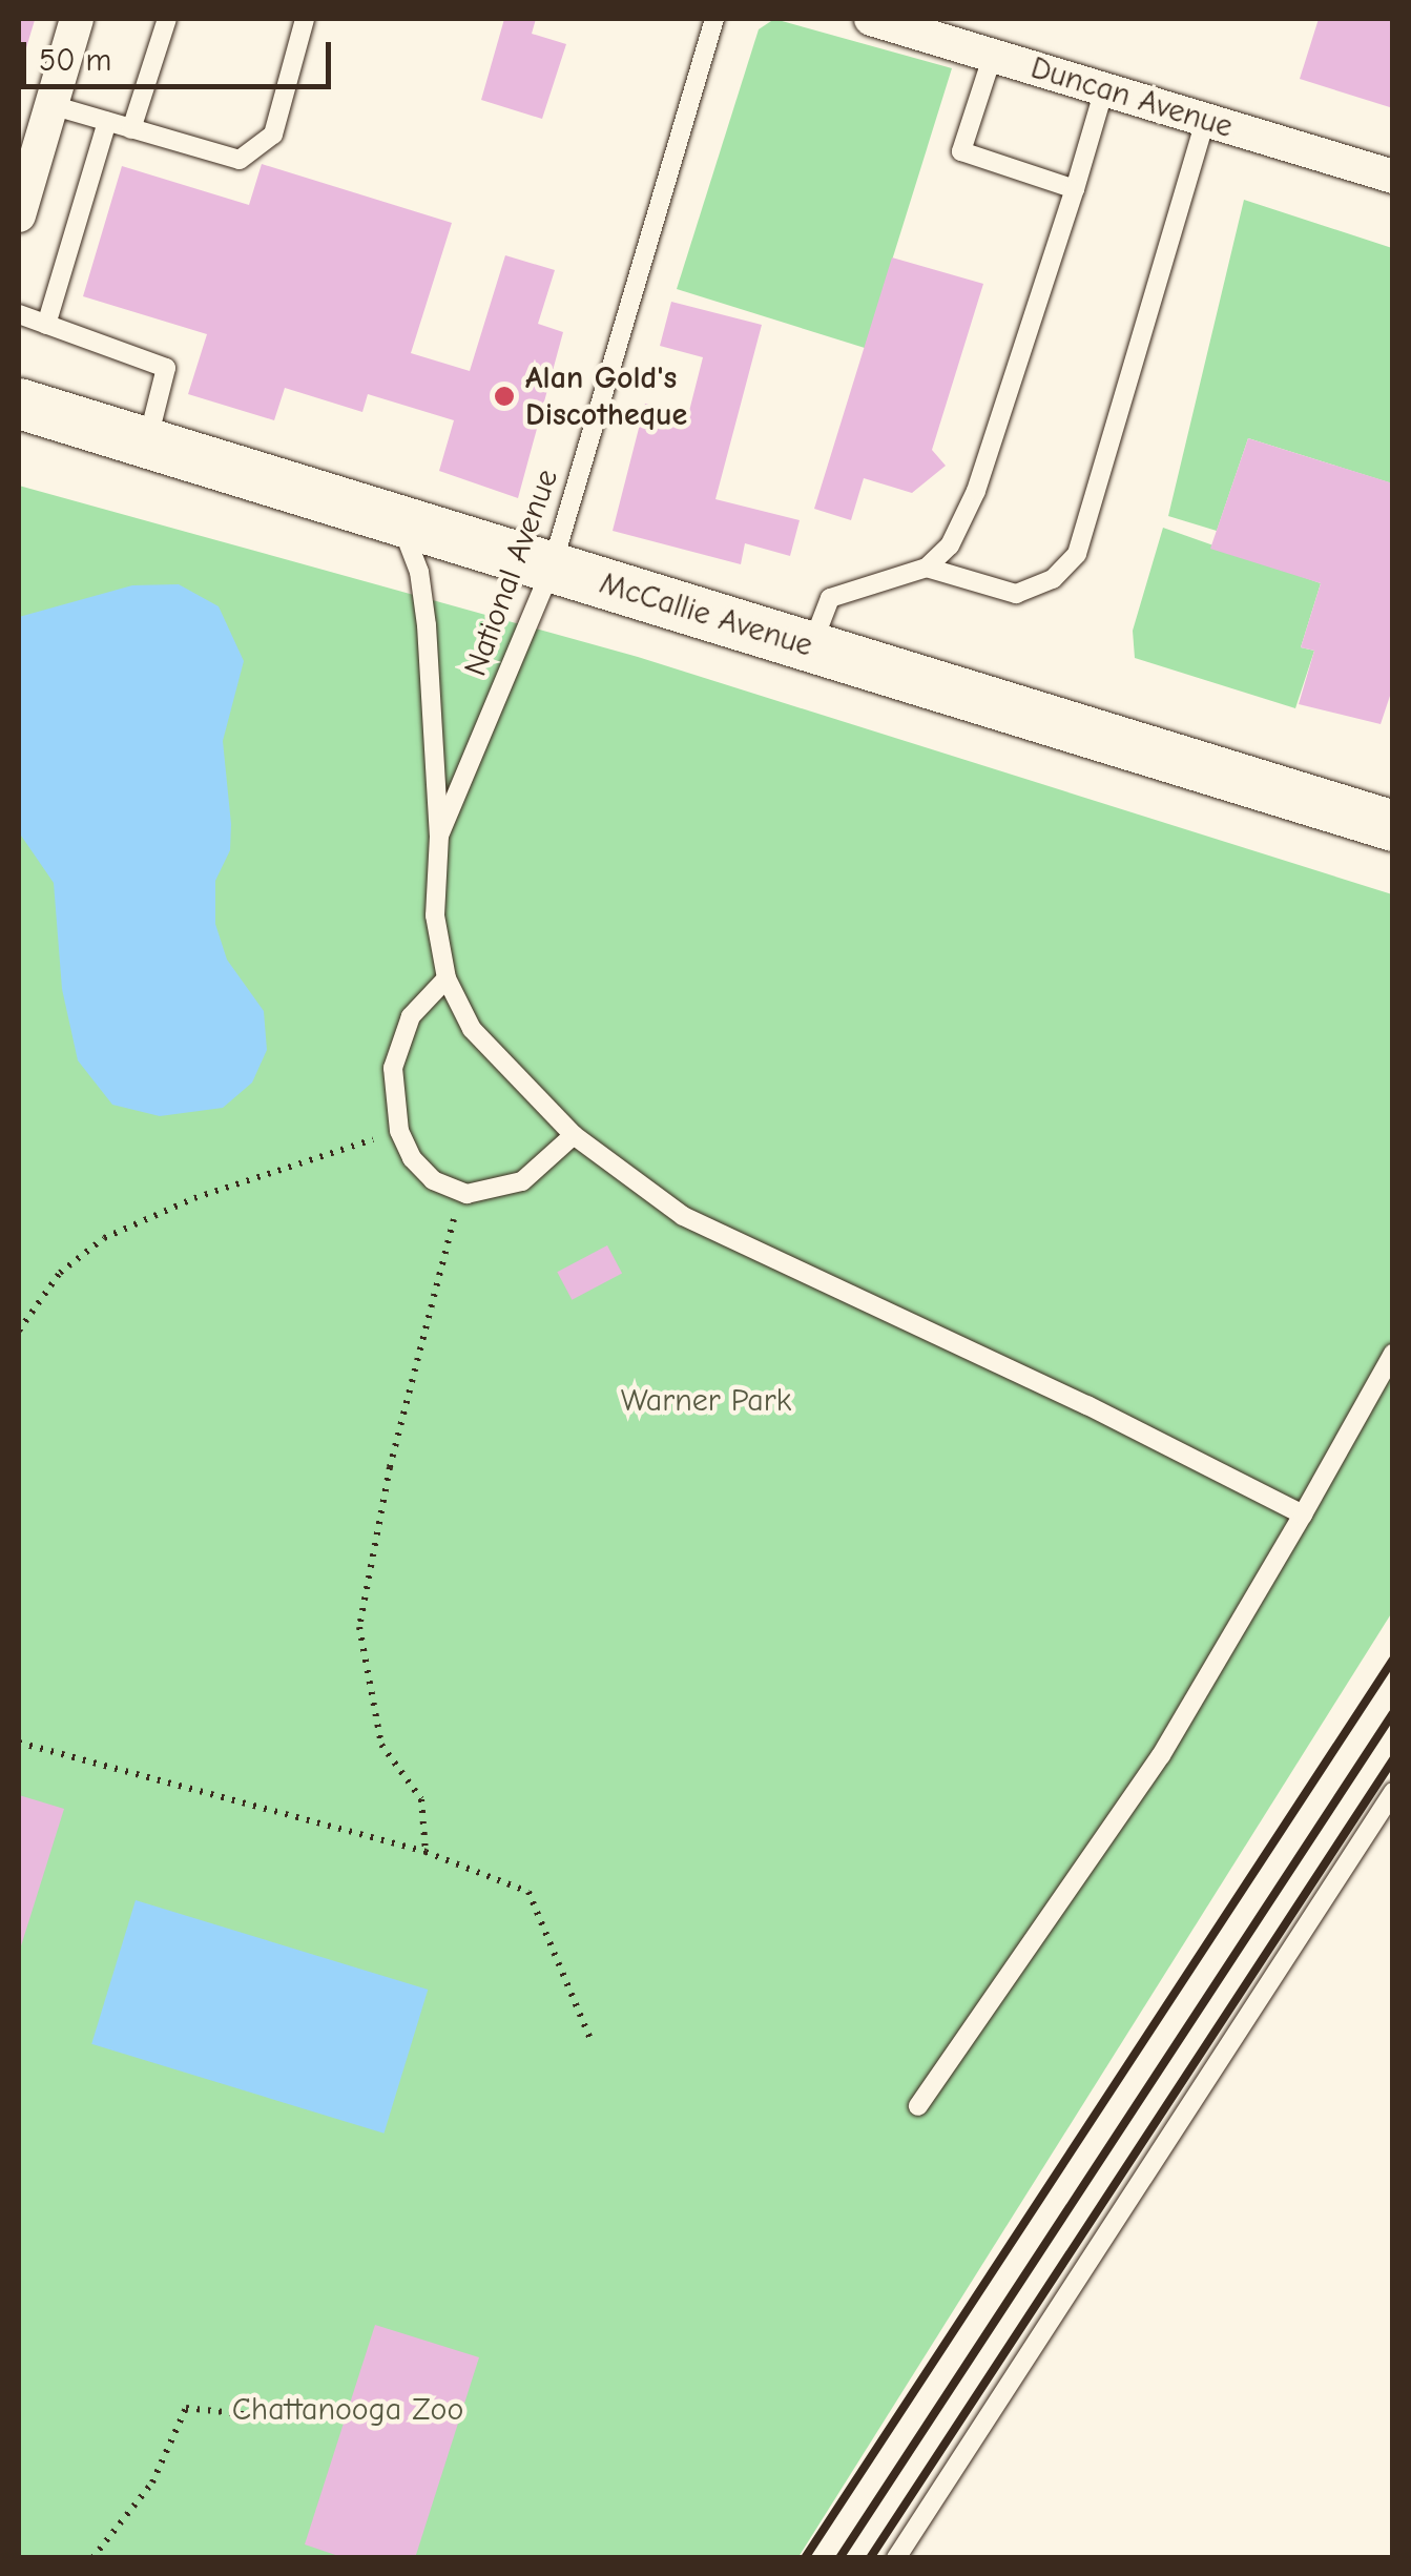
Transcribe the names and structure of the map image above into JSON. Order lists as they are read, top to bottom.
{
  "streets": {
    "main road": ["McCallie Avenue"],
    "street": ["Duncan Avenue"],
    "lane": ["National Avenue"]
  },
  "crossings": [
    ["National Avenue", "McCallie Avenue"]
  ],
  "parks": ["Warner Park", "Chattanooga Zoo"],
  "places": ["Alan Gold's Discotheque"],
  "scale_bar": "50 m"
}
